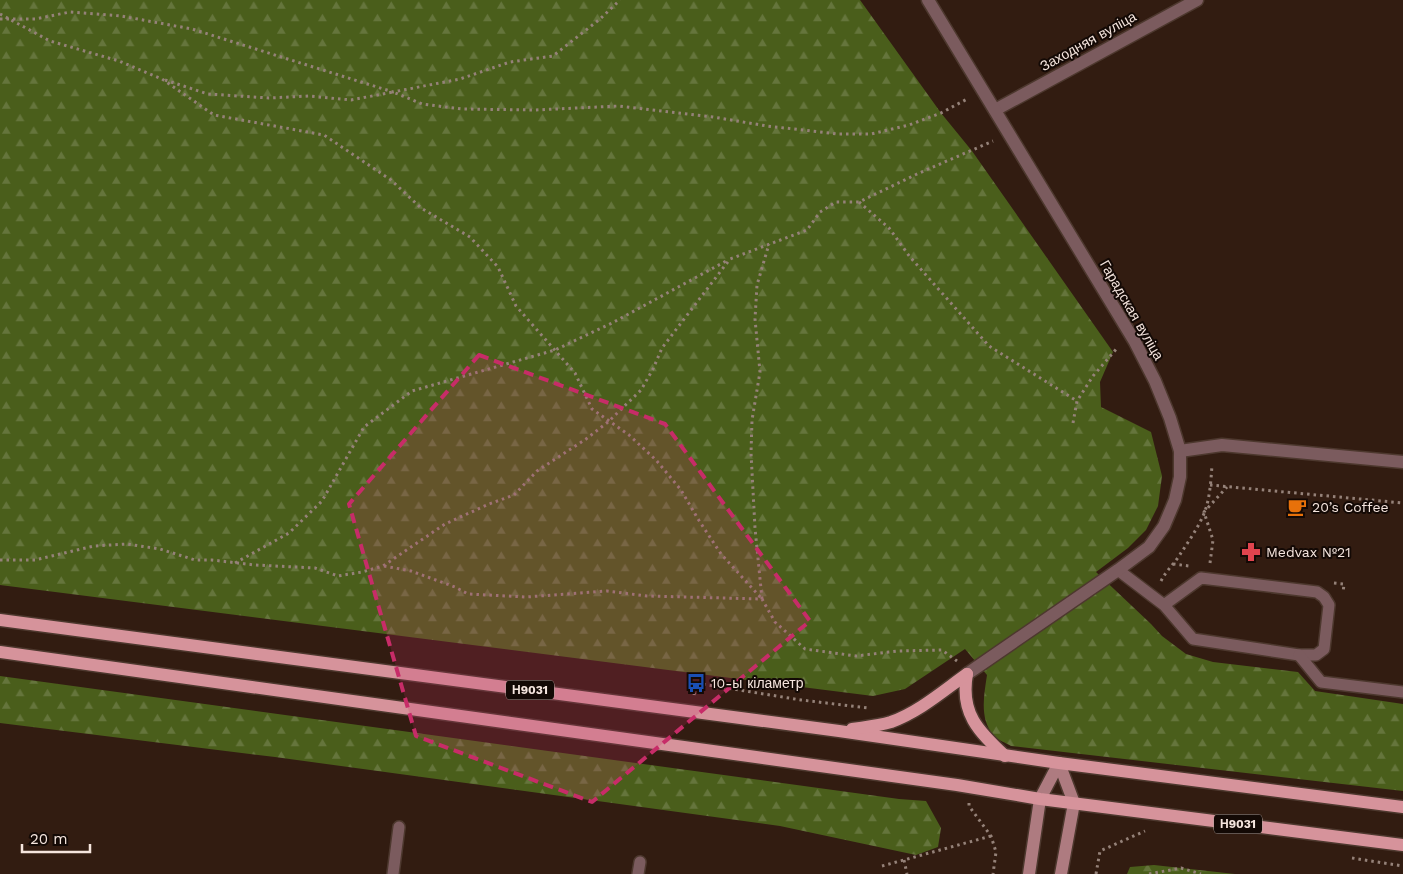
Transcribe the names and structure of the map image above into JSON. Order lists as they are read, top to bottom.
{
  "streets": {
    "main road": ["Н9031"],
    "street": ["Заходняя вуліца", "Гарадская вуліца"]
  },
  "crossings": [
    ["Заходняя вуліца", "Гарадская вуліца"]
  ],
  "places": {
    "cafe": ["20’s Coffee"],
    "pharmacy": ["Medvax №21"],
    "bus stop": ["10-ы кіламетр"]
  },
  "scale_bar": "20 m"
}
